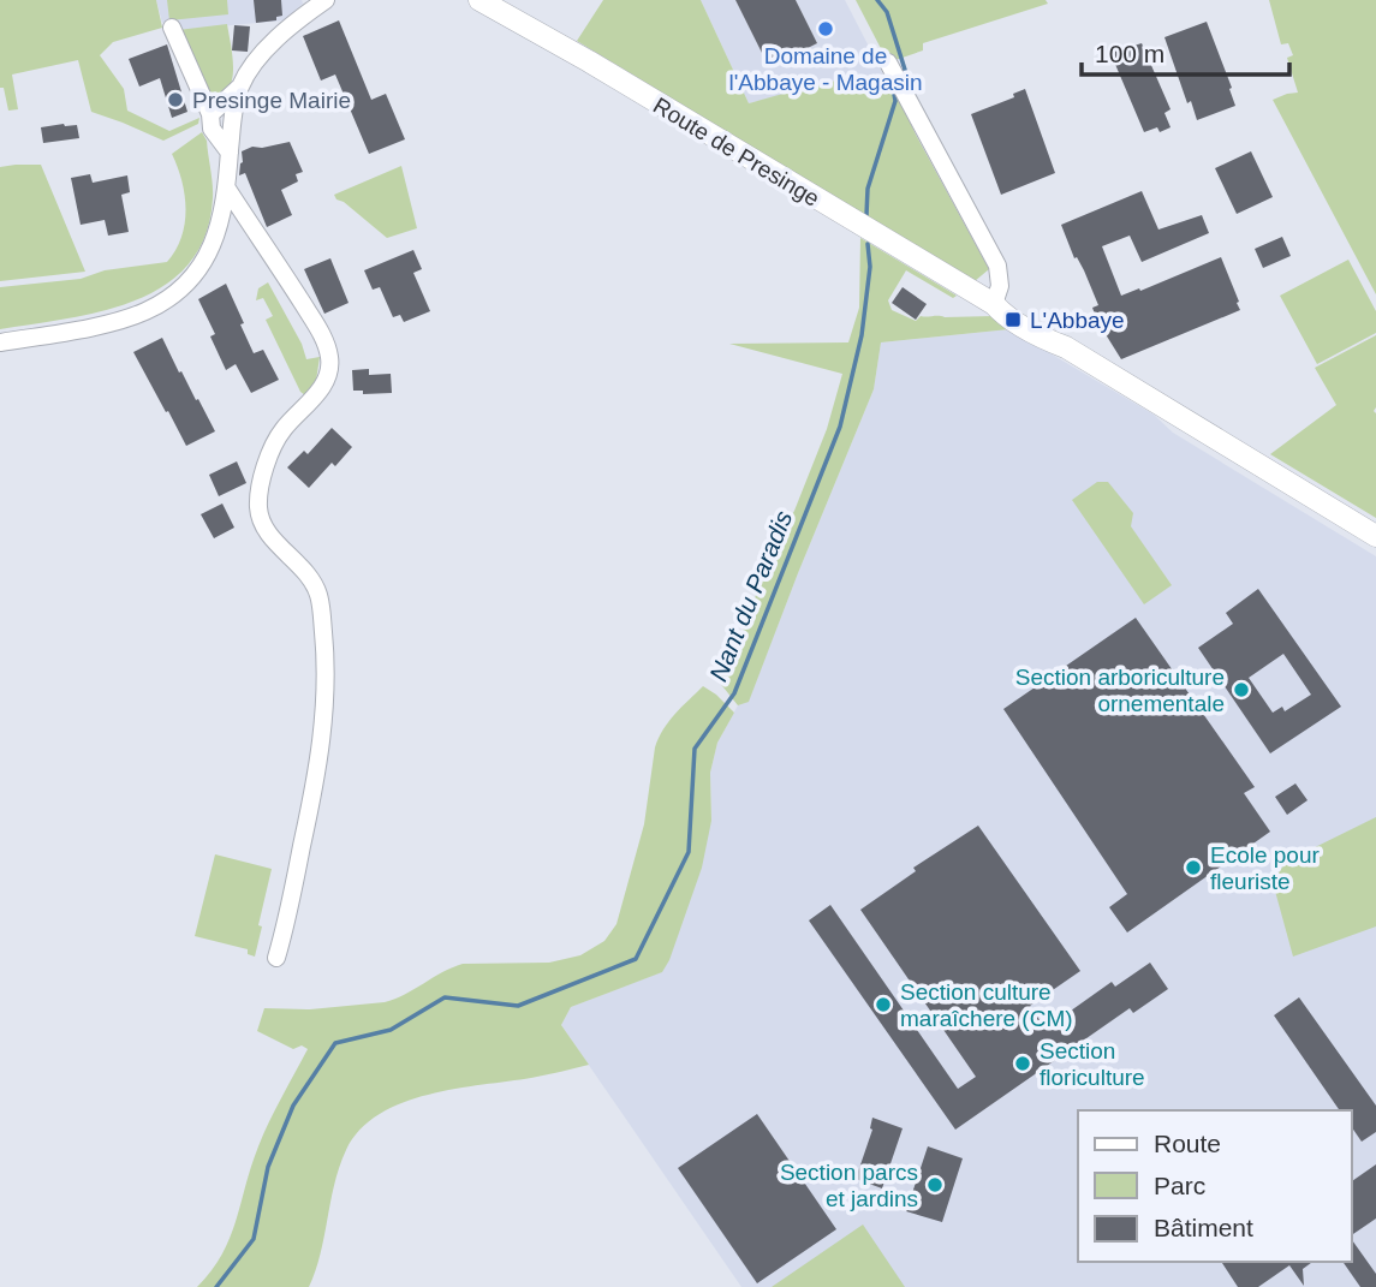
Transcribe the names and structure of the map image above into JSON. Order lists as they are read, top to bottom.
{
  "streets": {
    "street": ["Route de Presinge"]
  },
  "water": ["Nant du Paradis"],
  "places": {
    "other": [
      "Domaine de l'Abbaye - Magasin",
      "Presinge Mairie",
      "Section arboriculture ornementale",
      "Ecole pour fleuriste",
      "Section culture maraîchere (CM)",
      "Section floriculture",
      "Section parcs et jardins"
    ],
    "transit": ["L'Abbaye"]
  },
  "legend": ["Route", "Parc", "Bâtiment"],
  "scale_bar": "100 m"
}
